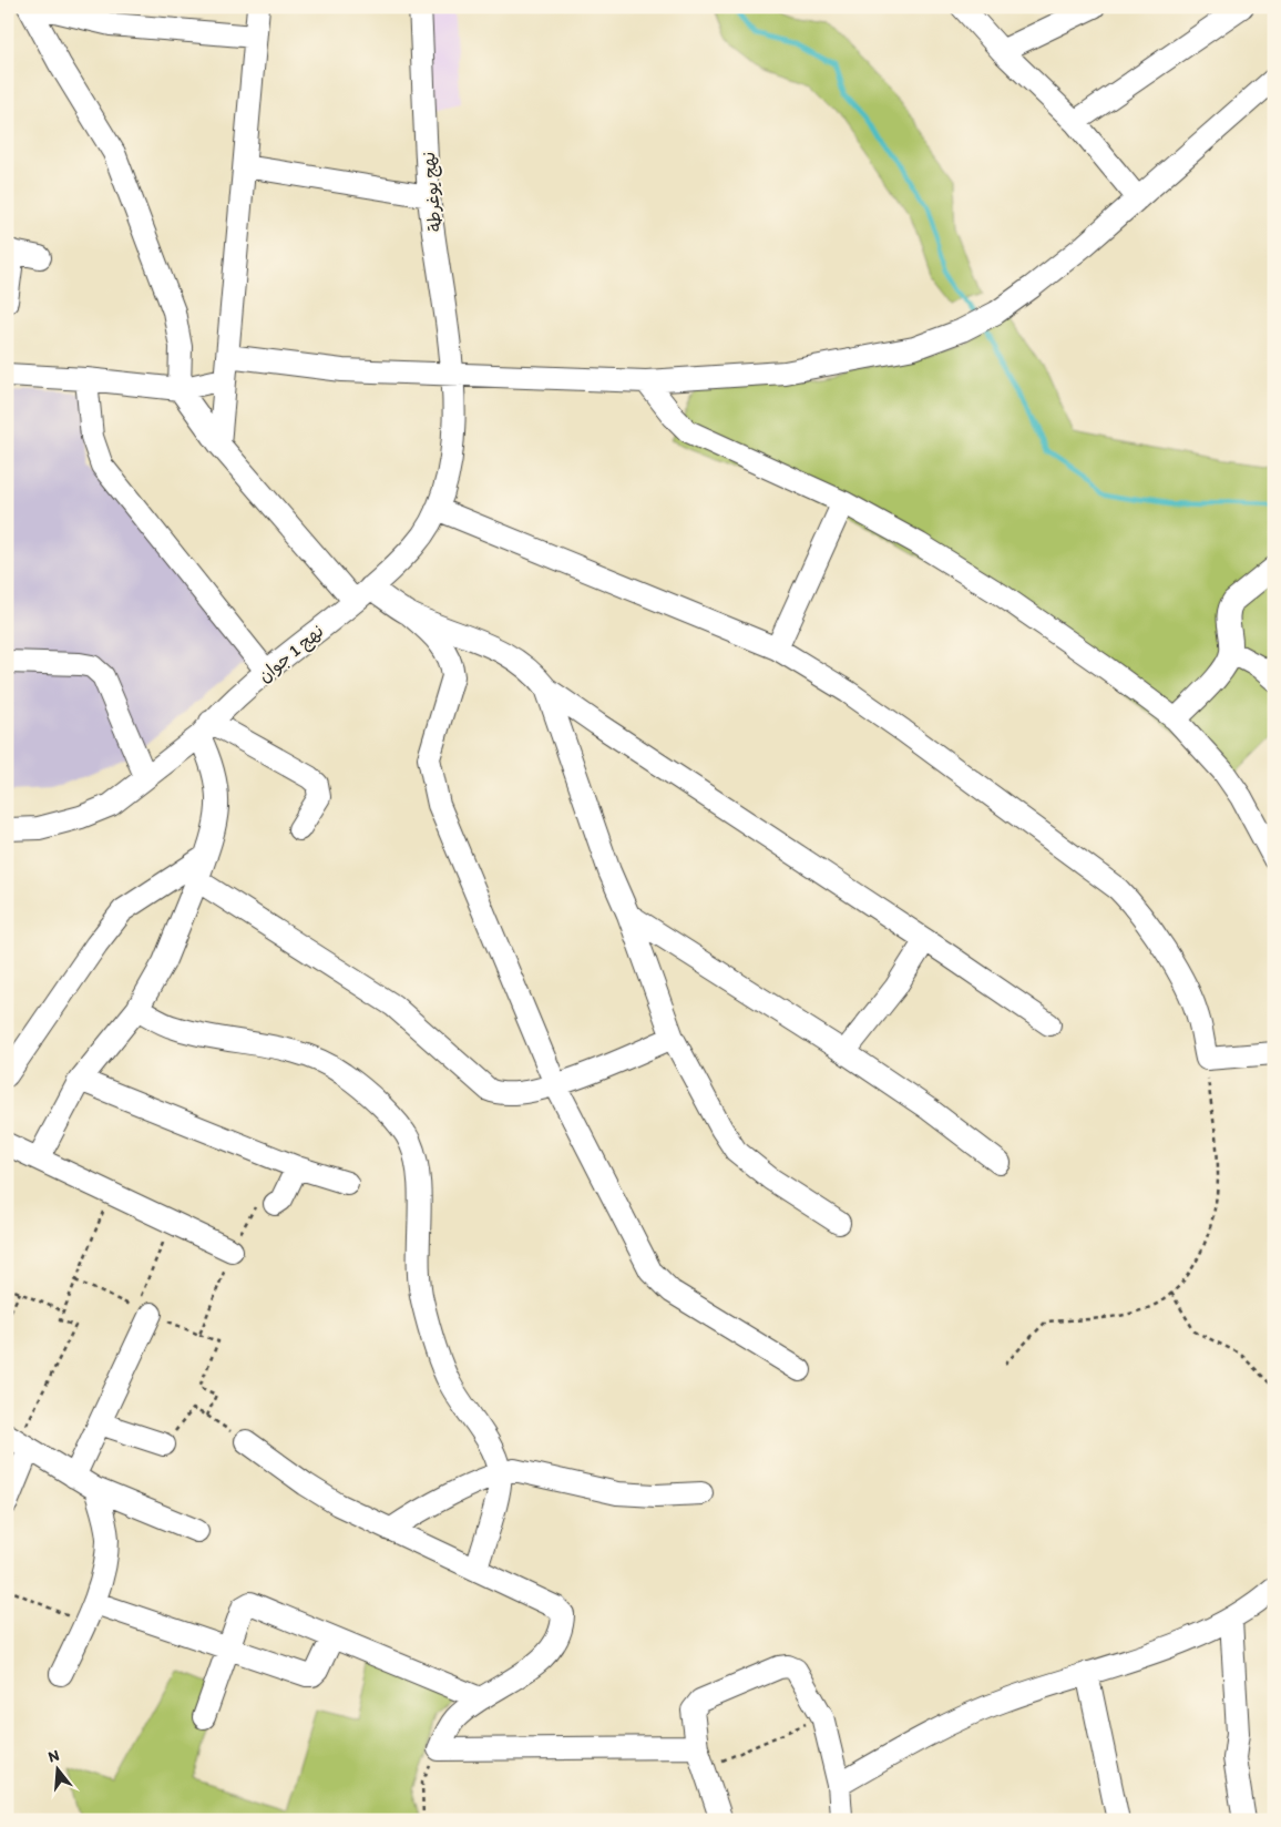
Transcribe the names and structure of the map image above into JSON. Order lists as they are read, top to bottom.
{
  "streets": {
    "street": ["نهج يوغرطة", "نهج 1 جوان"]
  },
  "crossings": [
    ["نهج يوغرطة", "نهج 1 جوان"]
  ],
  "north": "top"
}
